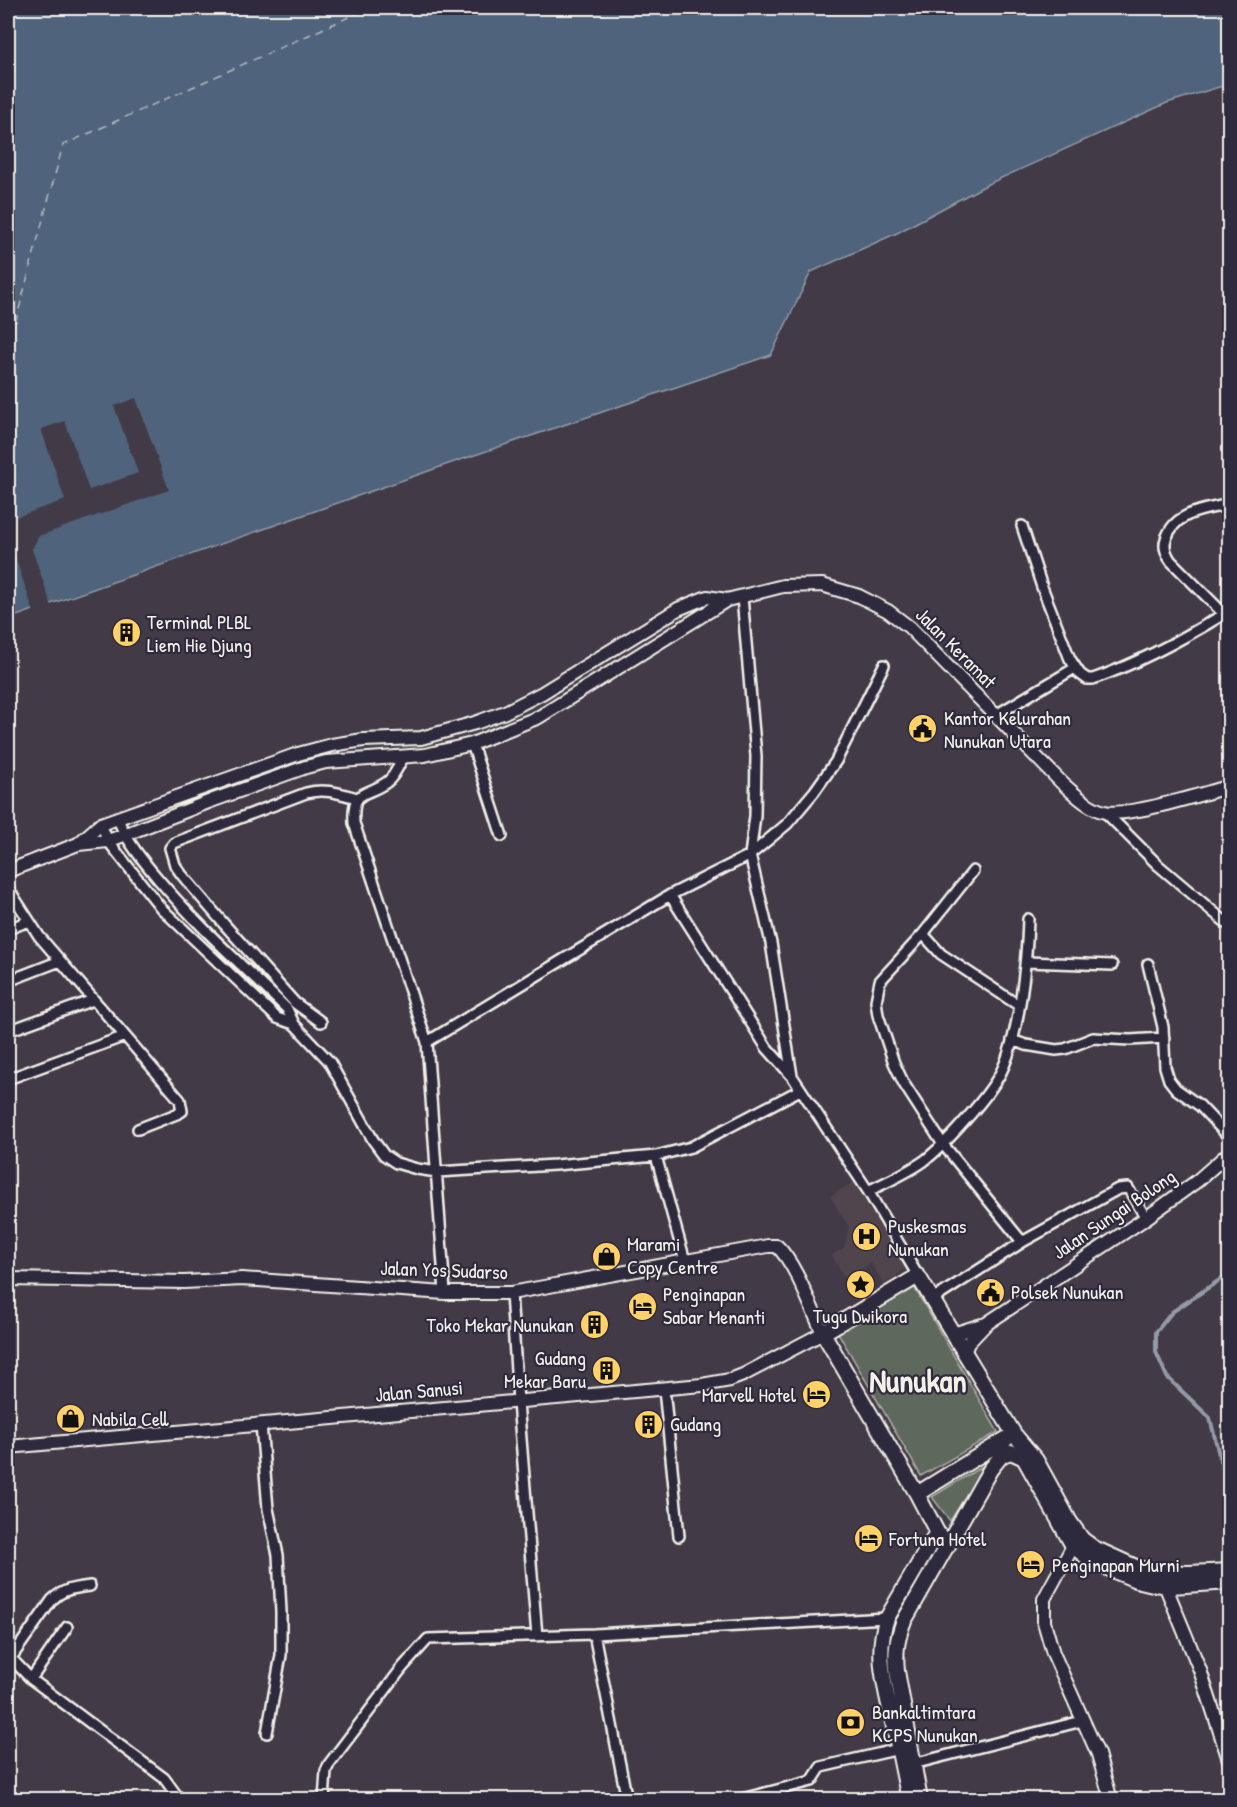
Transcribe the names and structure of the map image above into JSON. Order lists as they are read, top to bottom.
{
  "streets": {
    "street": [
      "Jalan Keramat",
      "Jalan Sungai Bolong",
      "Jalan Yos Sudarso",
      "Jalan Sanusi"
    ]
  },
  "crossings": [
    ["Jalan Yos Sudarso", "Jalan Sanusi"]
  ],
  "districts": ["Nunukan"],
  "places": {
    "building": [
      "Terminal PLBL Liem Hie Djung",
      "Toko Mekar Nunukan",
      "Gudang Mekar Baru",
      "Gudang"
    ],
    "public building": ["Kantor Kelurahan Nunukan Utara", "Polsek Nunukan"],
    "hospital": ["Puskesmas Nunukan"],
    "shop": ["Marami Copy Centre", "Nabila Cell"],
    "place": ["Tugu Dwikora"],
    "hotel": [
      "Penginapan Sabar Menanti",
      "Marvell Hotel",
      "Fortuna Hotel",
      "Penginapan Murni"
    ],
    "bank": ["Bankaltimtara KCPS Nunukan"]
  }
}
